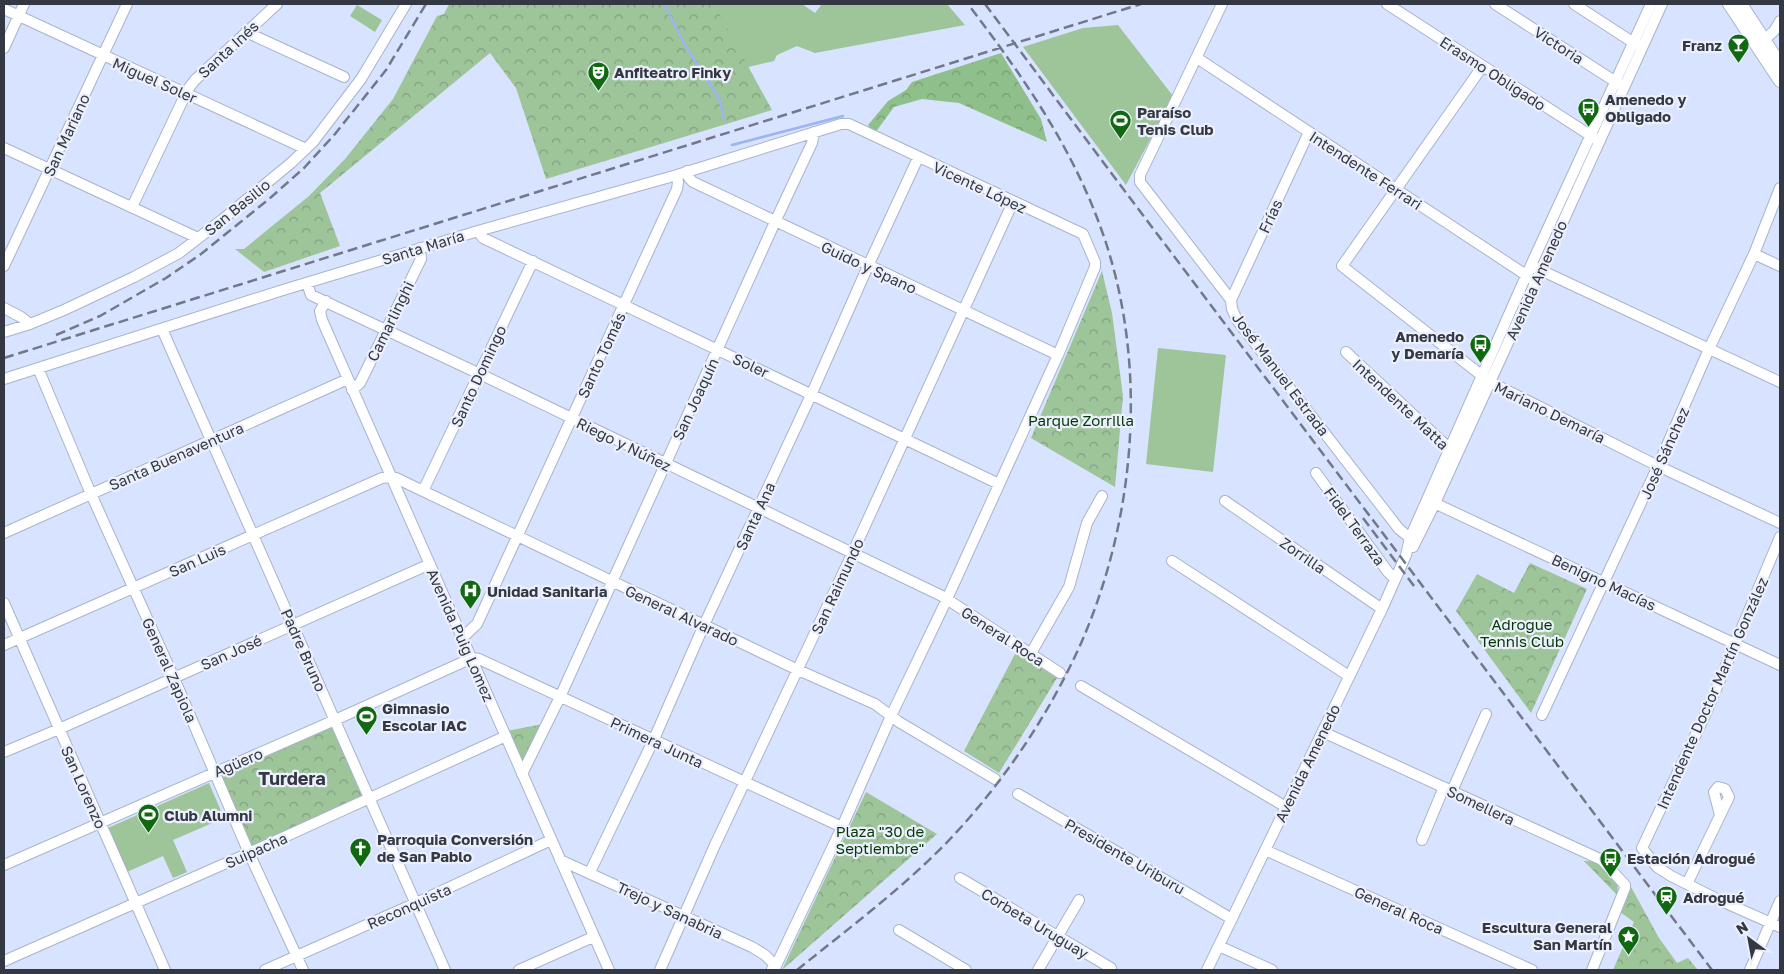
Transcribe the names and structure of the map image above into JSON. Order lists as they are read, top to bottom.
{
  "streets": {
    "street": [
      "Victoria",
      "Santa Inés",
      "Erasmo Obligado",
      "Miguel Soler",
      "San Mariano",
      "Intendente Ferrari",
      "Vicente López",
      "San Basilio",
      "Frías",
      "Santa María",
      "Guido y Spano",
      "Avenida Amenedo",
      "Camarlinghi",
      "Santo Tomás",
      "Soler",
      "José Manuel Estrada",
      "Santo Domingo",
      "San Joaquín",
      "Intendente Matta",
      "Mariano Demaría",
      "Riego y Núñez",
      "José Sánchez",
      "Santa Buenaventura",
      "Santa Ana",
      "Fidel Terraza",
      "Zorrilla",
      "San Luis",
      "Benigno Macías",
      "San Raimundo",
      "General Alvarado",
      "Avenida Puig Lomez",
      "General Roca",
      "Padre Bruno",
      "San José",
      "General Zapiola",
      "Intendente Doctor Martín González",
      "Primera Junta",
      "Agüero",
      "San Lorenzo",
      "Somellera",
      "Suipacha",
      "Presidente Uriburu",
      "Reconquista",
      "Trejo y Sanabria",
      "Corbeta Uruguay"
    ]
  },
  "crossings": [
    ["Victoria", "Avenida Amenedo"],
    ["Santa Inés", "Miguel Soler"],
    ["Erasmo Obligado", "Avenida Amenedo"],
    ["Miguel Soler", "San Mariano"],
    ["Miguel Soler", "San Basilio"],
    ["Intendente Ferrari", "Frías"],
    ["Intendente Ferrari", "Avenida Amenedo"],
    ["Intendente Ferrari", "José Manuel Estrada"],
    ["Intendente Ferrari", "Mariano Demaría"],
    ["Vicente López", "Santa María"],
    ["Vicente López", "Guido y Spano"],
    ["Vicente López", "Santa Ana"],
    ["Vicente López", "San Raimundo"],
    ["Frías", "José Manuel Estrada"],
    ["Santa María", "Guido y Spano"],
    ["Santa María", "Camarlinghi"],
    ["Santa María", "Santo Tomás"],
    ["Santa María", "Soler"],
    ["Santa María", "San Joaquín"],
    ["Santa María", "Riego y Núñez"],
    ["Santa María", "Padre Bruno"],
    ["Santa María", "General Zapiola"],
    ["Guido y Spano", "San Joaquín"],
    ["Guido y Spano", "Santa Ana"],
    ["Guido y Spano", "San Raimundo"],
    ["Avenida Amenedo", "José Manuel Estrada"],
    ["Avenida Amenedo", "Intendente Matta"],
    ["Avenida Amenedo", "Mariano Demaría"],
    ["Avenida Amenedo", "Fidel Terraza"],
    ["Avenida Amenedo", "Zorrilla"],
    ["Avenida Amenedo", "Benigno Macías"],
    ["Avenida Amenedo", "General Roca"],
    ["Avenida Amenedo", "Somellera"],
    ["Avenida Amenedo", "Presidente Uriburu"],
    ["Camarlinghi", "Riego y Núñez"],
    ["Camarlinghi", "Avenida Puig Lomez"],
    ["Santo Tomás", "Soler"],
    ["Santo Tomás", "Riego y Núñez"],
    ["Santo Tomás", "General Alvarado"],
    ["Santo Tomás", "Avenida Puig Lomez"],
    ["Soler", "Santo Domingo"],
    ["Soler", "San Joaquín"],
    ["Soler", "Santa Ana"],
    ["Soler", "San Raimundo"],
    ["Santo Domingo", "Riego y Núñez"],
    ["Santo Domingo", "General Alvarado"],
    ["San Joaquín", "Riego y Núñez"],
    ["San Joaquín", "General Alvarado"],
    ["San Joaquín", "Avenida Puig Lomez"],
    ["San Joaquín", "Primera Junta"],
    ["Mariano Demaría", "José Sánchez"],
    ["Riego y Núñez", "Santa Ana"],
    ["Riego y Núñez", "San Raimundo"],
    ["Riego y Núñez", "Avenida Puig Lomez"],
    ["Riego y Núñez", "General Roca"],
    ["José Sánchez", "Benigno Macías"],
    ["Santa Buenaventura", "Avenida Puig Lomez"],
    ["Santa Buenaventura", "Padre Bruno"],
    ["Santa Buenaventura", "General Zapiola"],
    ["Santa Ana", "General Alvarado"],
    ["Santa Ana", "Primera Junta"],
    ["Santa Ana", "Trejo y Sanabria"],
    ["San Luis", "General Alvarado"],
    ["San Luis", "Avenida Puig Lomez"],
    ["San Luis", "Padre Bruno"],
    ["San Luis", "General Zapiola"],
    ["San Luis", "San Lorenzo"],
    ["Benigno Macías", "Intendente Doctor Martín González"],
    ["San Raimundo", "General Alvarado"],
    ["San Raimundo", "Primera Junta"],
    ["San Raimundo", "Trejo y Sanabria"],
    ["General Alvarado", "Avenida Puig Lomez"],
    ["Avenida Puig Lomez", "San José"],
    ["Avenida Puig Lomez", "Primera Junta"],
    ["Avenida Puig Lomez", "Agüero"],
    ["Avenida Puig Lomez", "Suipacha"],
    ["Avenida Puig Lomez", "Reconquista"],
    ["Avenida Puig Lomez", "Trejo y Sanabria"],
    ["Padre Bruno", "San José"],
    ["Padre Bruno", "Agüero"],
    ["Padre Bruno", "Suipacha"],
    ["Padre Bruno", "Reconquista"],
    ["San José", "General Zapiola"],
    ["San José", "San Lorenzo"],
    ["General Zapiola", "Agüero"],
    ["General Zapiola", "Suipacha"],
    ["General Zapiola", "Reconquista"],
    ["Primera Junta", "Agüero"],
    ["Agüero", "San Lorenzo"],
    ["San Lorenzo", "Suipacha"]
  ],
  "districts": ["Turdera"],
  "parks": ["Parque Zorrilla", "Adrogue Tennis Club", "Plaza \"30 de Septiembre\""],
  "places": {
    "bar": ["Franz"],
    "theatre": ["Anfiteatro Finky"],
    "bus stop": ["Amenedo y Obligado", "Amenedo y Demaría", "Estación Adrogué"],
    "sports": ["Paraíso Tenis Club", "Gimnasio Escolar IAC", "Club Alumni"],
    "hospital": ["Unidad Sanitaria"],
    "church": ["Parroquia Conversión de San Pablo"],
    "station": ["Adrogué"],
    "place": ["Escultura General San Martín"]
  },
  "north": "top left"
}
